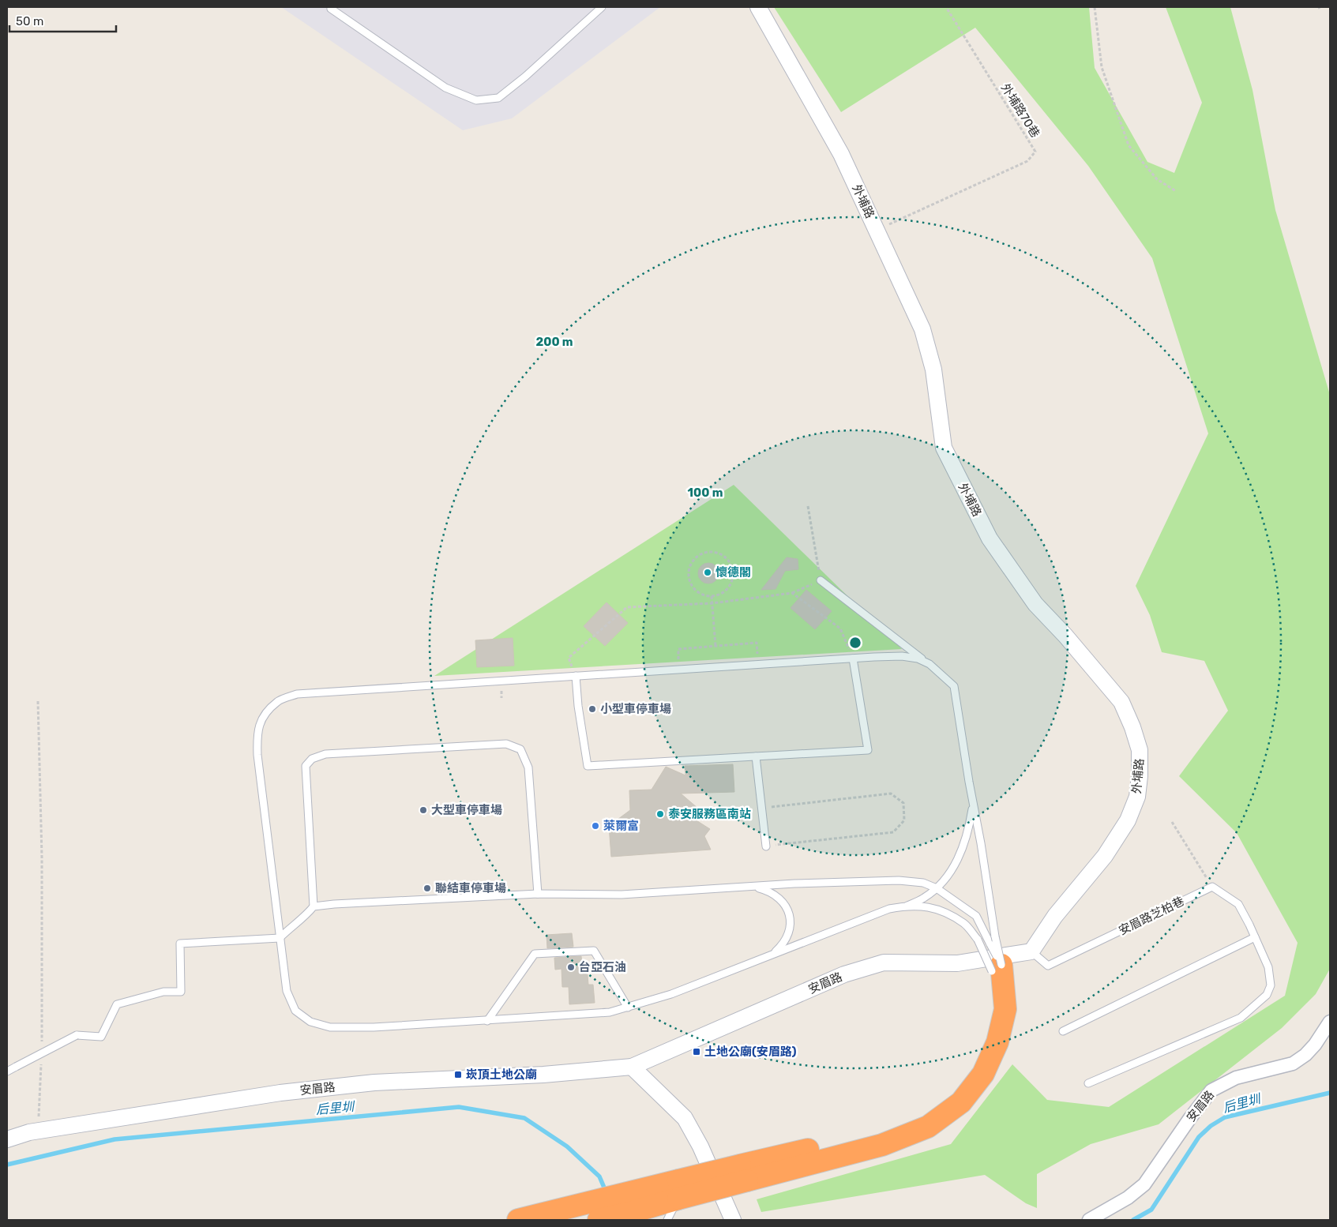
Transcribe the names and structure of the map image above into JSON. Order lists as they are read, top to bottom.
{
  "streets": {
    "street": ["外埔路", "安眉路"],
    "lane": ["安眉路芝柏巷"],
    "path": ["外埔路70巷"]
  },
  "crossings": [
    ["外埔路70巷", "外埔路"],
    ["外埔路", "安眉路芝柏巷"],
    ["外埔路", "安眉路"],
    ["安眉路芝柏巷", "安眉路"]
  ],
  "water": ["后里圳"],
  "places": {
    "other": [
      "懷德閣",
      "小型車停車場",
      "大型車停車場",
      "泰安服務區南站",
      "萊爾富",
      "聯結車停車場",
      "台亞石油"
    ],
    "transit": ["土地公廟(安眉路)", "崁頂土地公廟"]
  },
  "scale_bar": "50 m",
  "rings": ["200 m", "100 m"]
}
